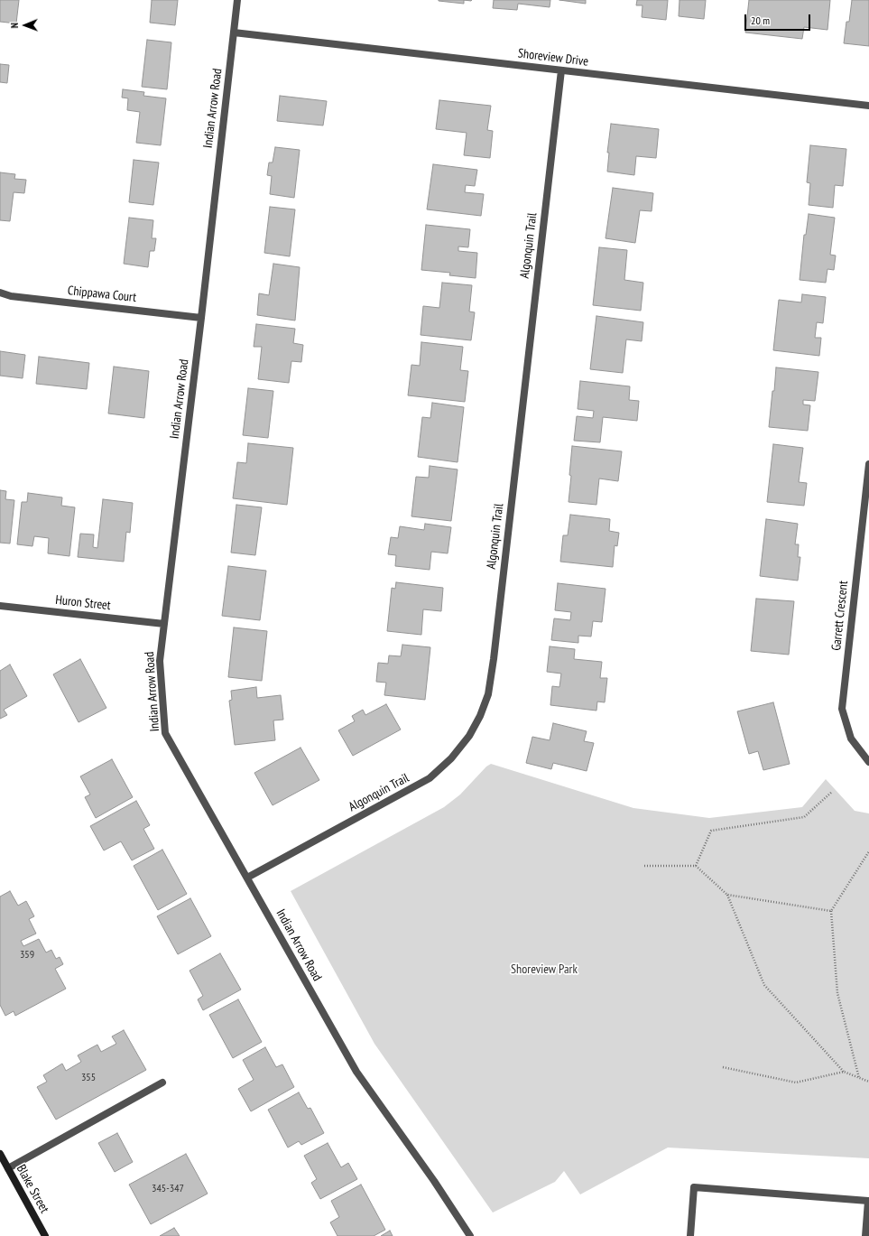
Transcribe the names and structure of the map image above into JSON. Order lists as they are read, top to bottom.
{
  "streets": {
    "main road": ["Blake Street"],
    "street": [
      "Shoreview Drive",
      "Indian Arrow Road",
      "Algonquin Trail",
      "Chippawa Court",
      "Huron Street",
      "Garrett Crescent"
    ]
  },
  "crossings": [
    ["Shoreview Drive", "Indian Arrow Road"],
    ["Shoreview Drive", "Algonquin Trail"],
    ["Indian Arrow Road", "Algonquin Trail"],
    ["Indian Arrow Road", "Chippawa Court"],
    ["Indian Arrow Road", "Huron Street"]
  ],
  "parks": ["Shoreview Park"],
  "house_numbers": ["359", "355", "345-347"],
  "scale_bar": "20 m",
  "north": "left"
}
